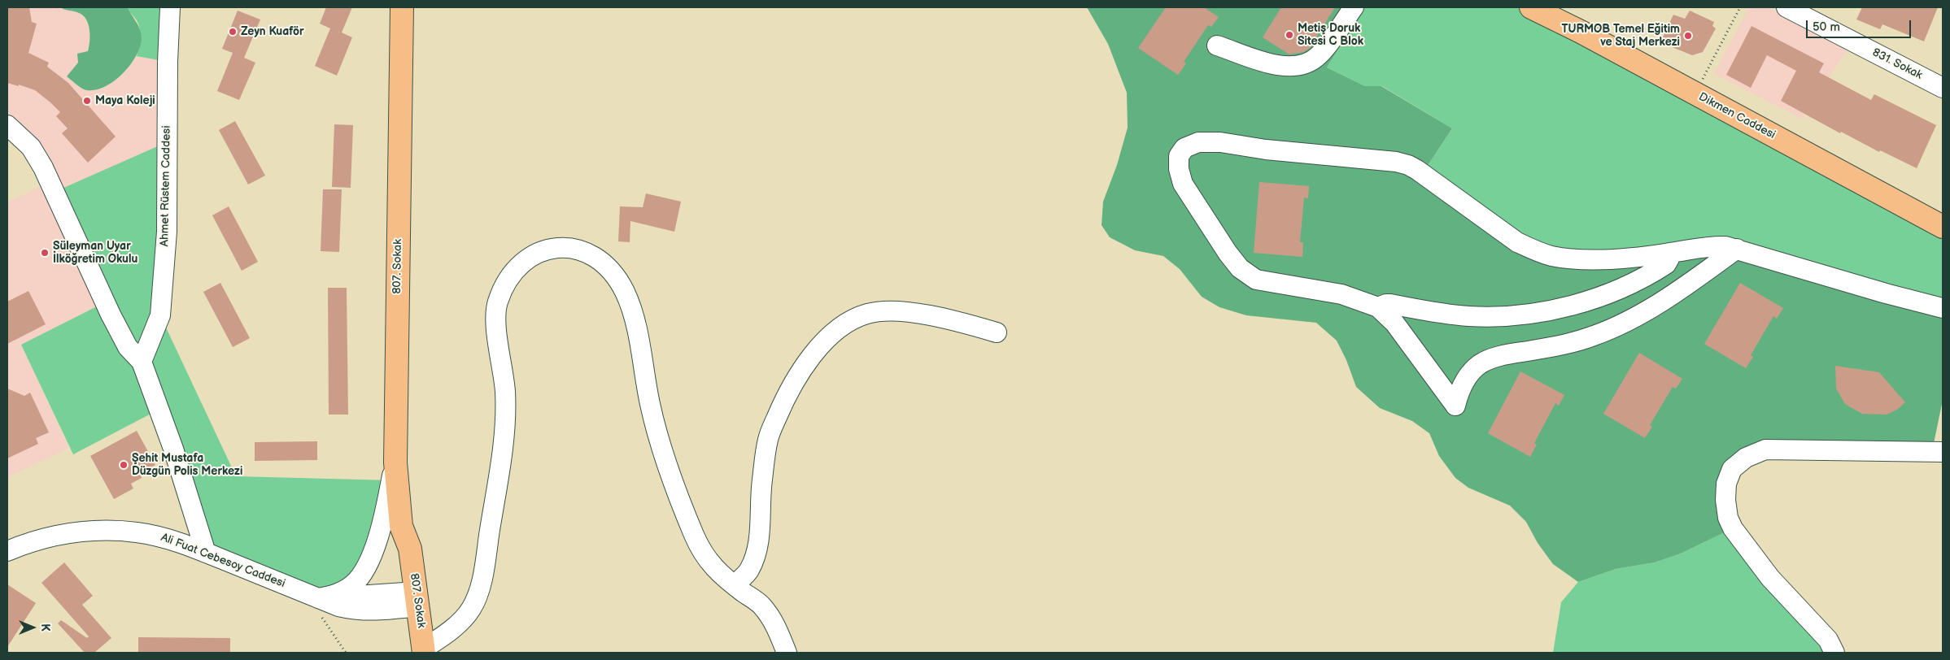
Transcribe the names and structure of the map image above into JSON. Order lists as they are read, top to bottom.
{
  "streets": {
    "main road": ["Dikmen Caddesi", "807. Sokak"],
    "street": ["831. Sokak", "Ahmet Rüstem Caddesi", "Ali Fuat Cebesoy Caddesi"]
  },
  "crossings": [
    ["807. Sokak", "Ali Fuat Cebesoy Caddesi"]
  ],
  "places": [
    "Zeyn Kuaför",
    "Metiş Doruk Sitesi C Blok",
    "TURMOB Temel Eğitim ve Staj Merkezi",
    "Maya Koleji",
    "Süleyman Uyar İlköğretim Okulu",
    "Şehit Mustafa Düzgün Polis Merkezi"
  ],
  "scale_bar": "50 m",
  "north": "right"
}
